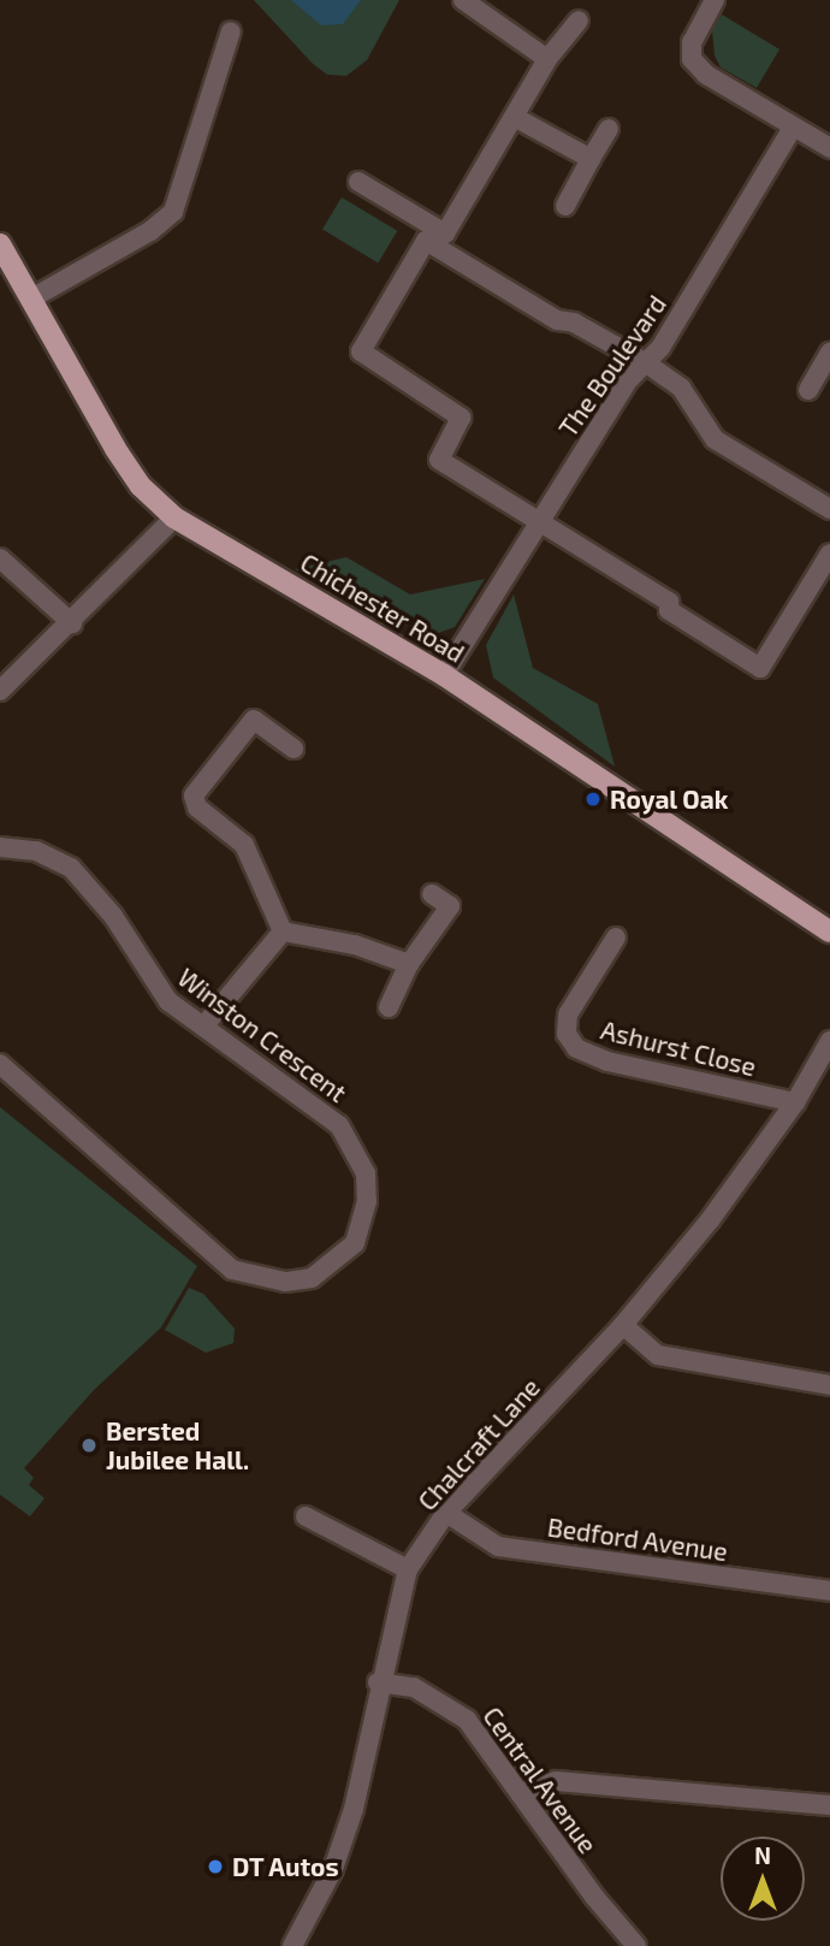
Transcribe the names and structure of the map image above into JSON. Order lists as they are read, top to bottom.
{
  "streets": {
    "main road": ["Chichester Road"],
    "street": [
      "The Boulevard",
      "Winston Crescent",
      "Ashurst Close",
      "Chalcraft Lane",
      "Bedford Avenue",
      "Central Avenue"
    ]
  },
  "crossings": [
    ["The Boulevard", "Chichester Road"],
    ["Ashurst Close", "Chalcraft Lane"],
    ["Chalcraft Lane", "Bedford Avenue"],
    ["Chalcraft Lane", "Central Avenue"]
  ],
  "places": ["Royal Oak", "Bersted Jubilee Hall.", "DT Autos"],
  "north": "top"
}
